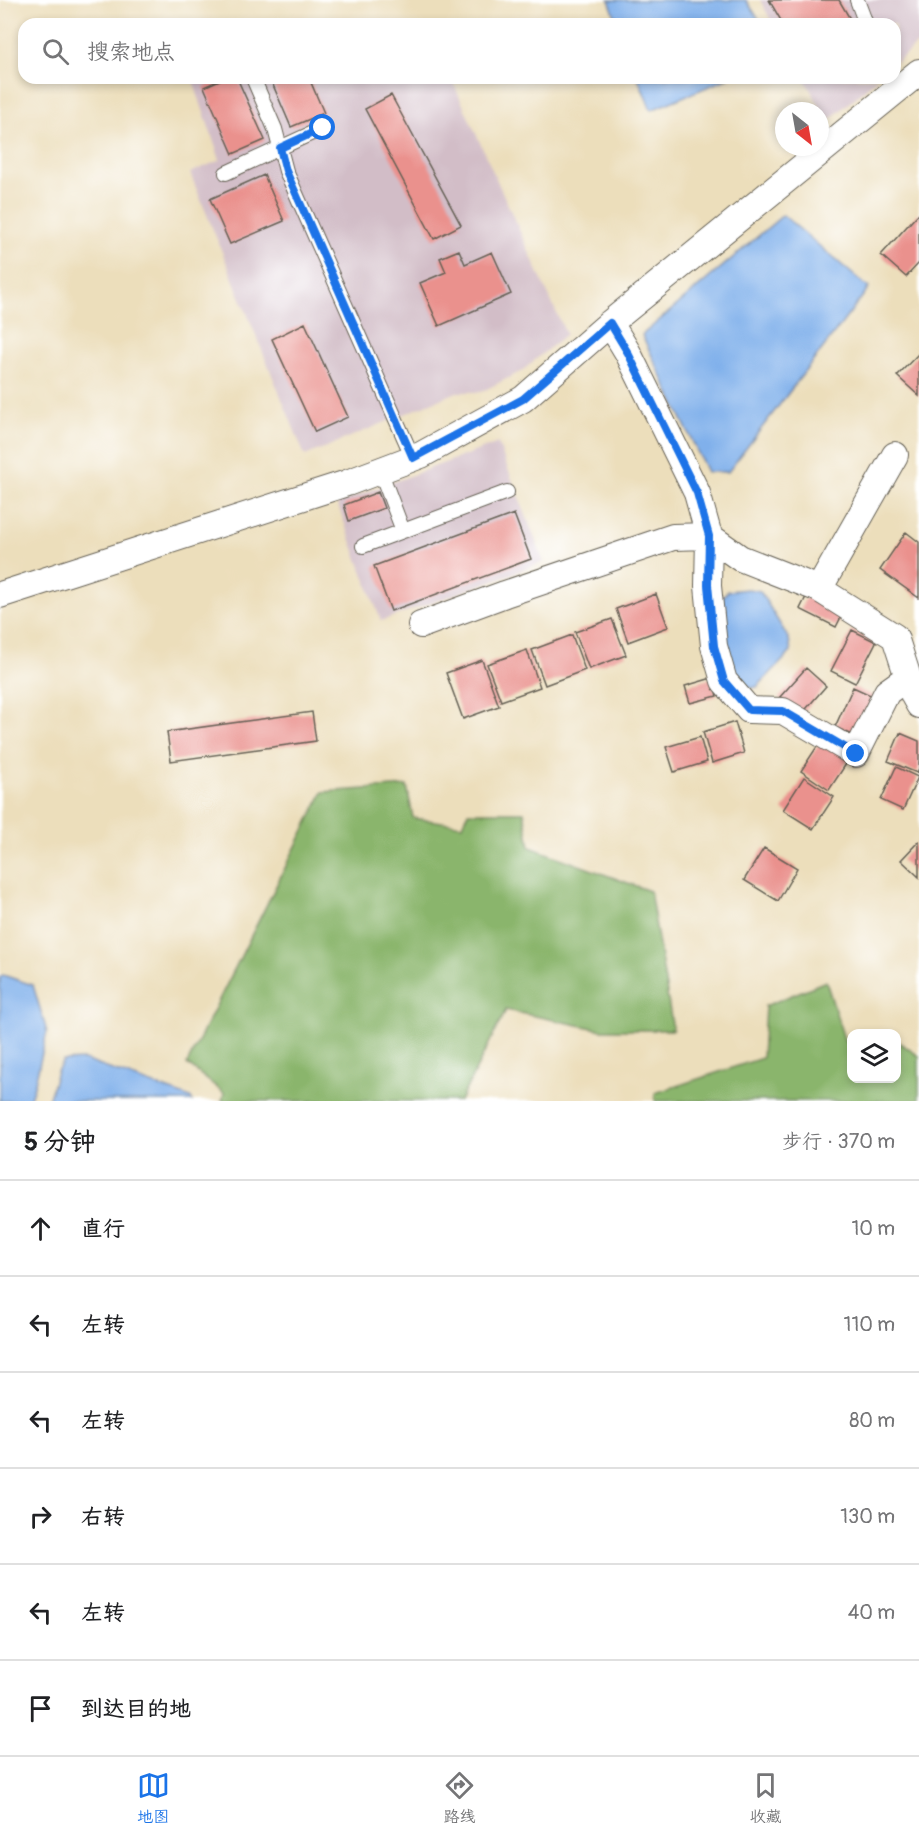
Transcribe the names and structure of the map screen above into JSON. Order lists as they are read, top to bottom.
{
  "north": "bottom right",
  "page": {
    "search": "搜索地点",
    "heading": ["5 分钟", "步行 · 370 m"],
    "list": [
      ["直行", "10 m"],
      ["左转", "110 m"],
      ["左转", "80 m"],
      ["右转", "130 m"],
      ["左转", "40 m"],
      "到达目的地"
    ],
    "nav": ["地图", "路线", "收藏"]
  }
}
